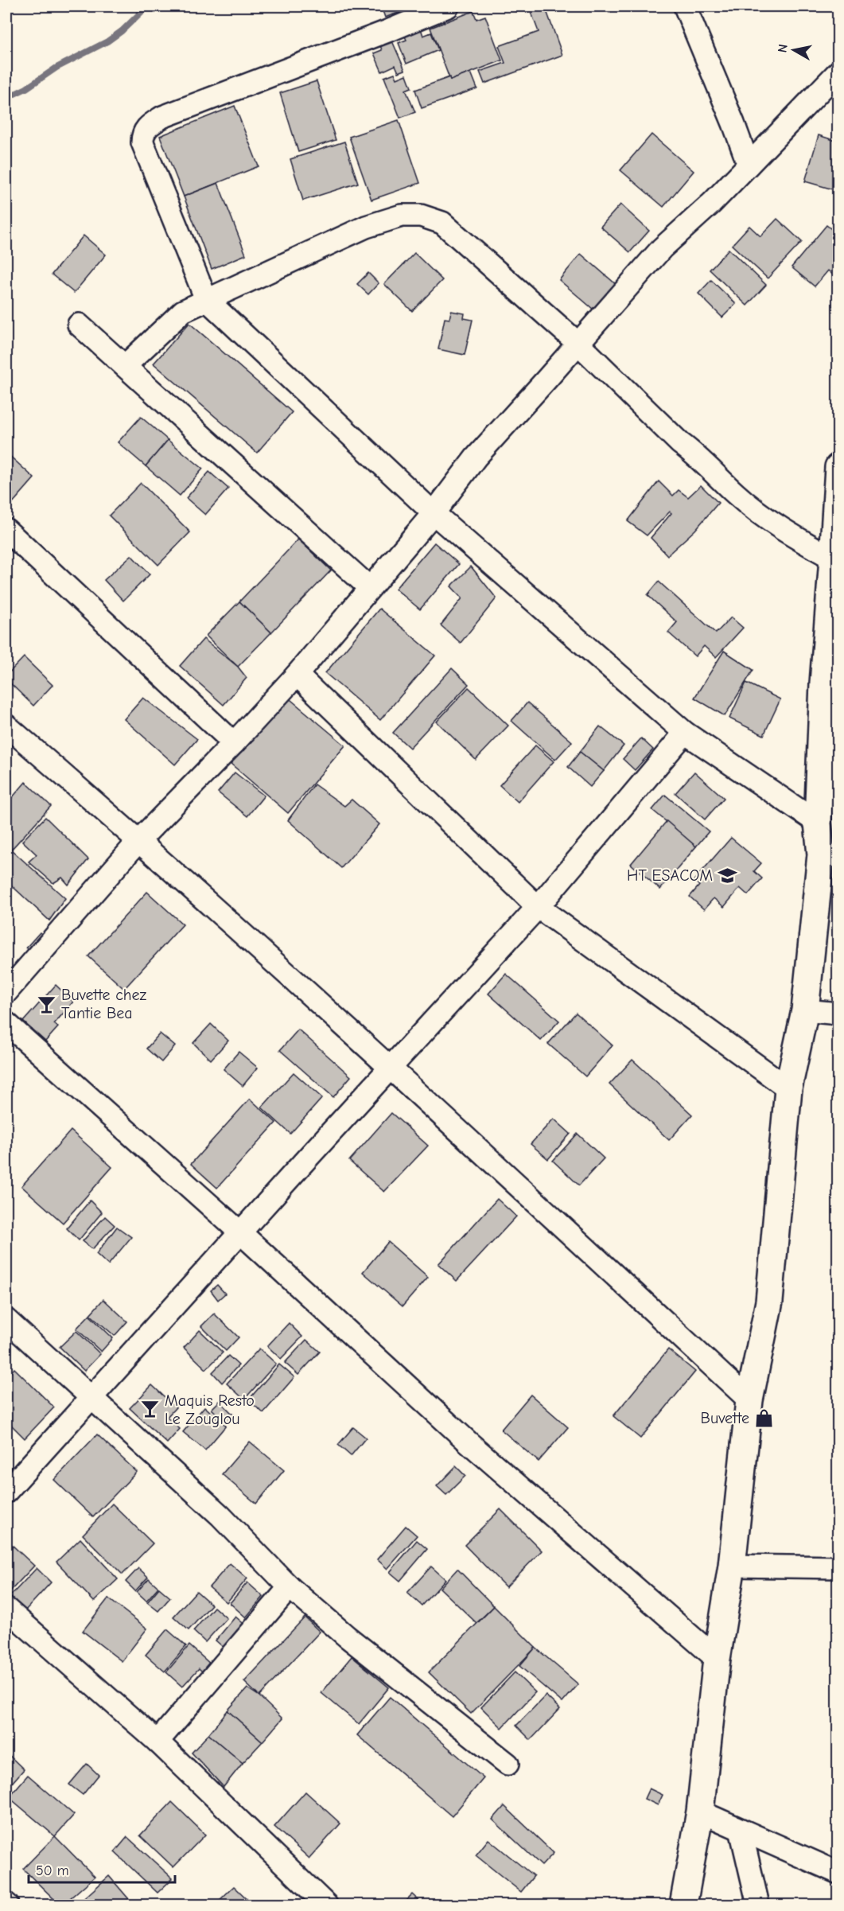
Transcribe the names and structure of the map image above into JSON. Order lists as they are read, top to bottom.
{
  "places": {
    "school or university": ["HT ESACOM"],
    "bar": ["Buvette chez Tantie Bea", "Maquis Resto Le Zouglou"],
    "shop": ["Buvette"]
  },
  "scale_bar": "50 m",
  "north": "left"
}
